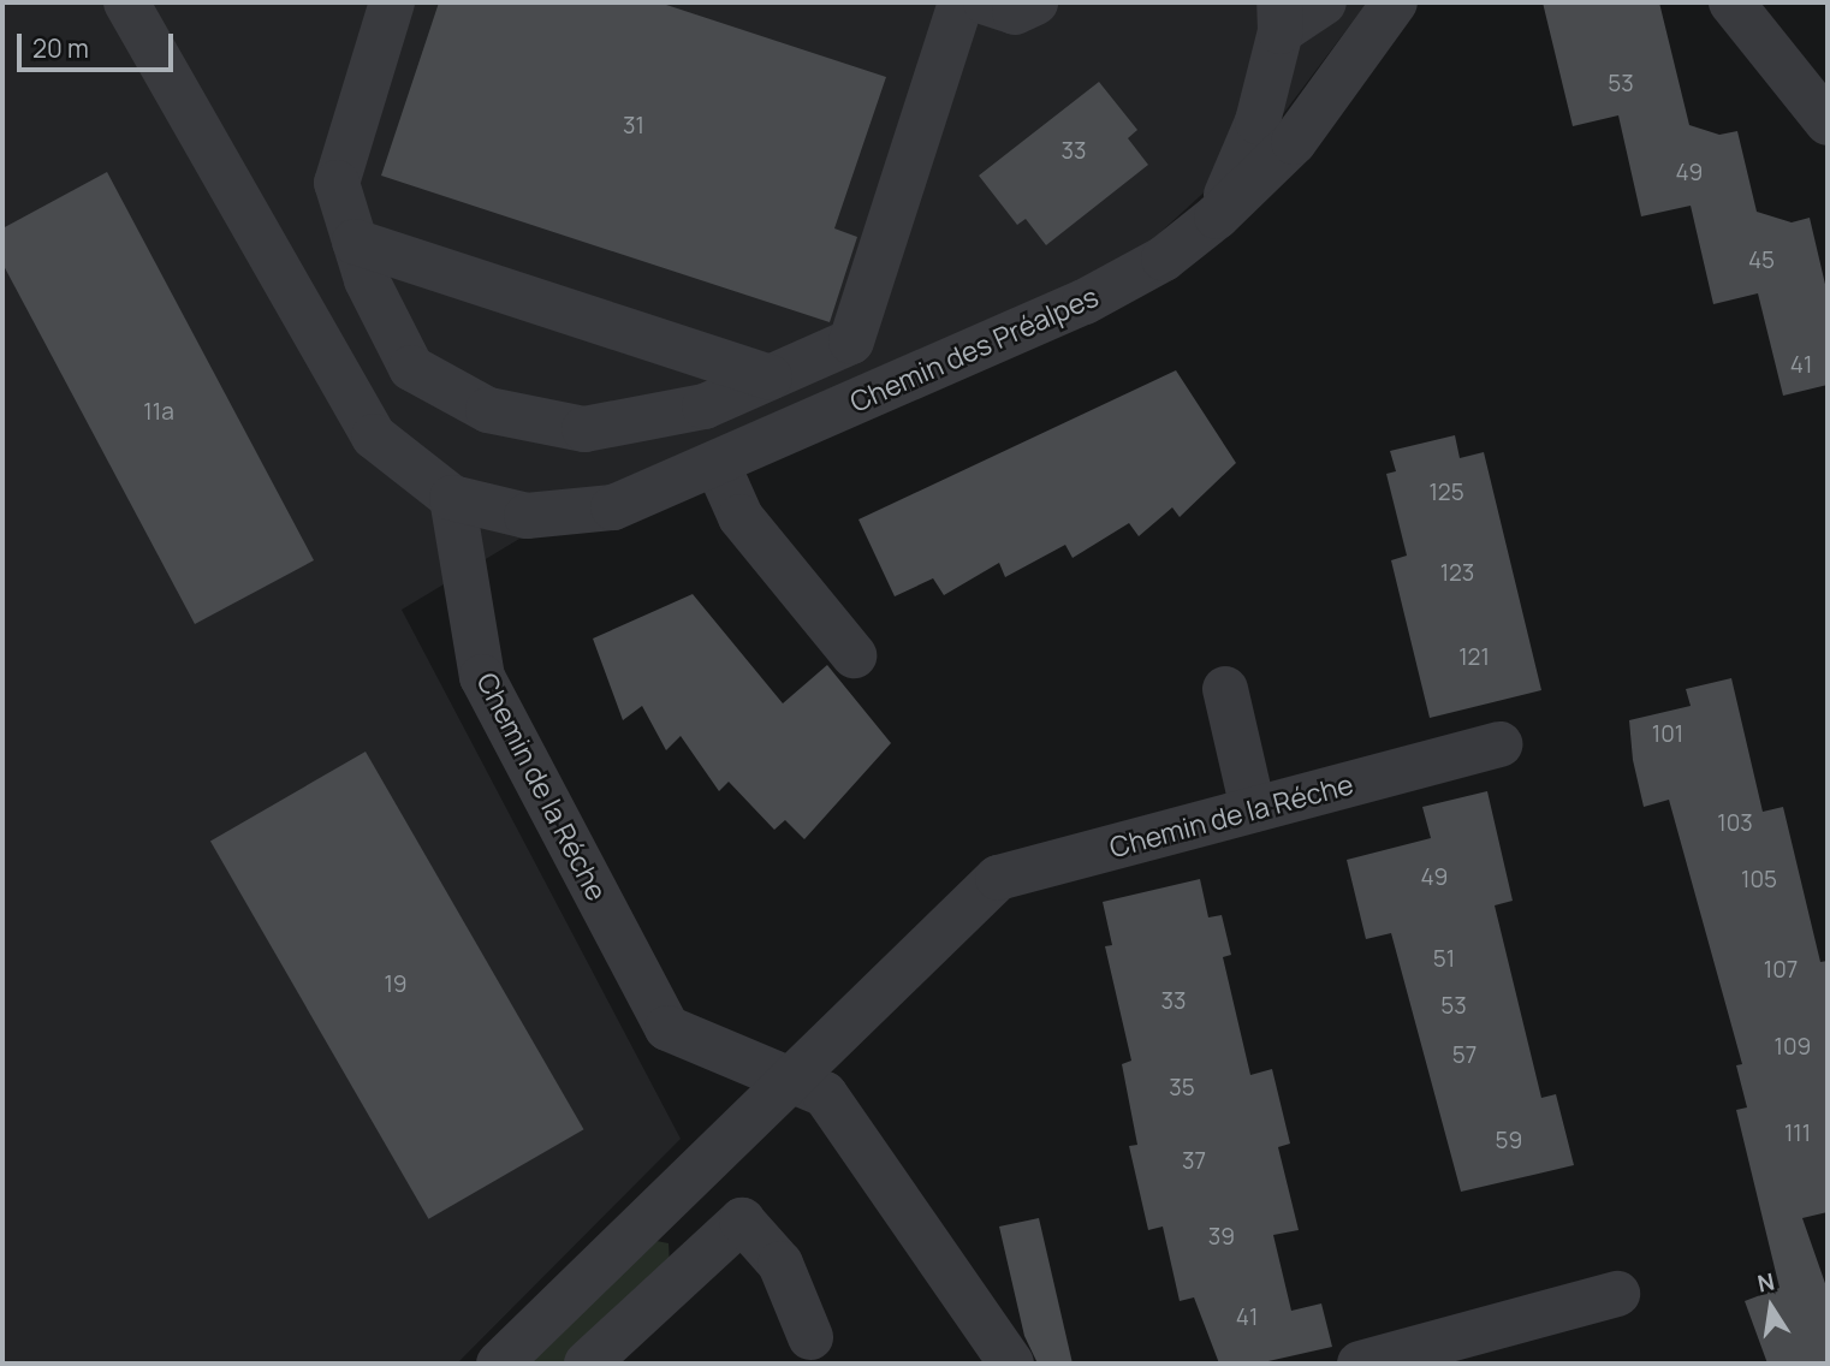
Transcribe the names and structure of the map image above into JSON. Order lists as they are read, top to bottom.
{
  "streets": {
    "street": ["Chemin des Préalpes", "Chemin de la Réche"]
  },
  "crossings": [
    ["Chemin des Préalpes", "Chemin de la Réche"]
  ],
  "house_numbers": [
    "53",
    "31",
    "33",
    "49",
    "45",
    "41",
    "11a",
    "125",
    "123",
    "121",
    "101",
    "103",
    "49",
    "105",
    "51",
    "107",
    "19",
    "33",
    "53",
    "109",
    "57",
    "35",
    "111",
    "59",
    "37",
    "39",
    "41"
  ],
  "scale_bar": "20 m",
  "north": "top"
}
